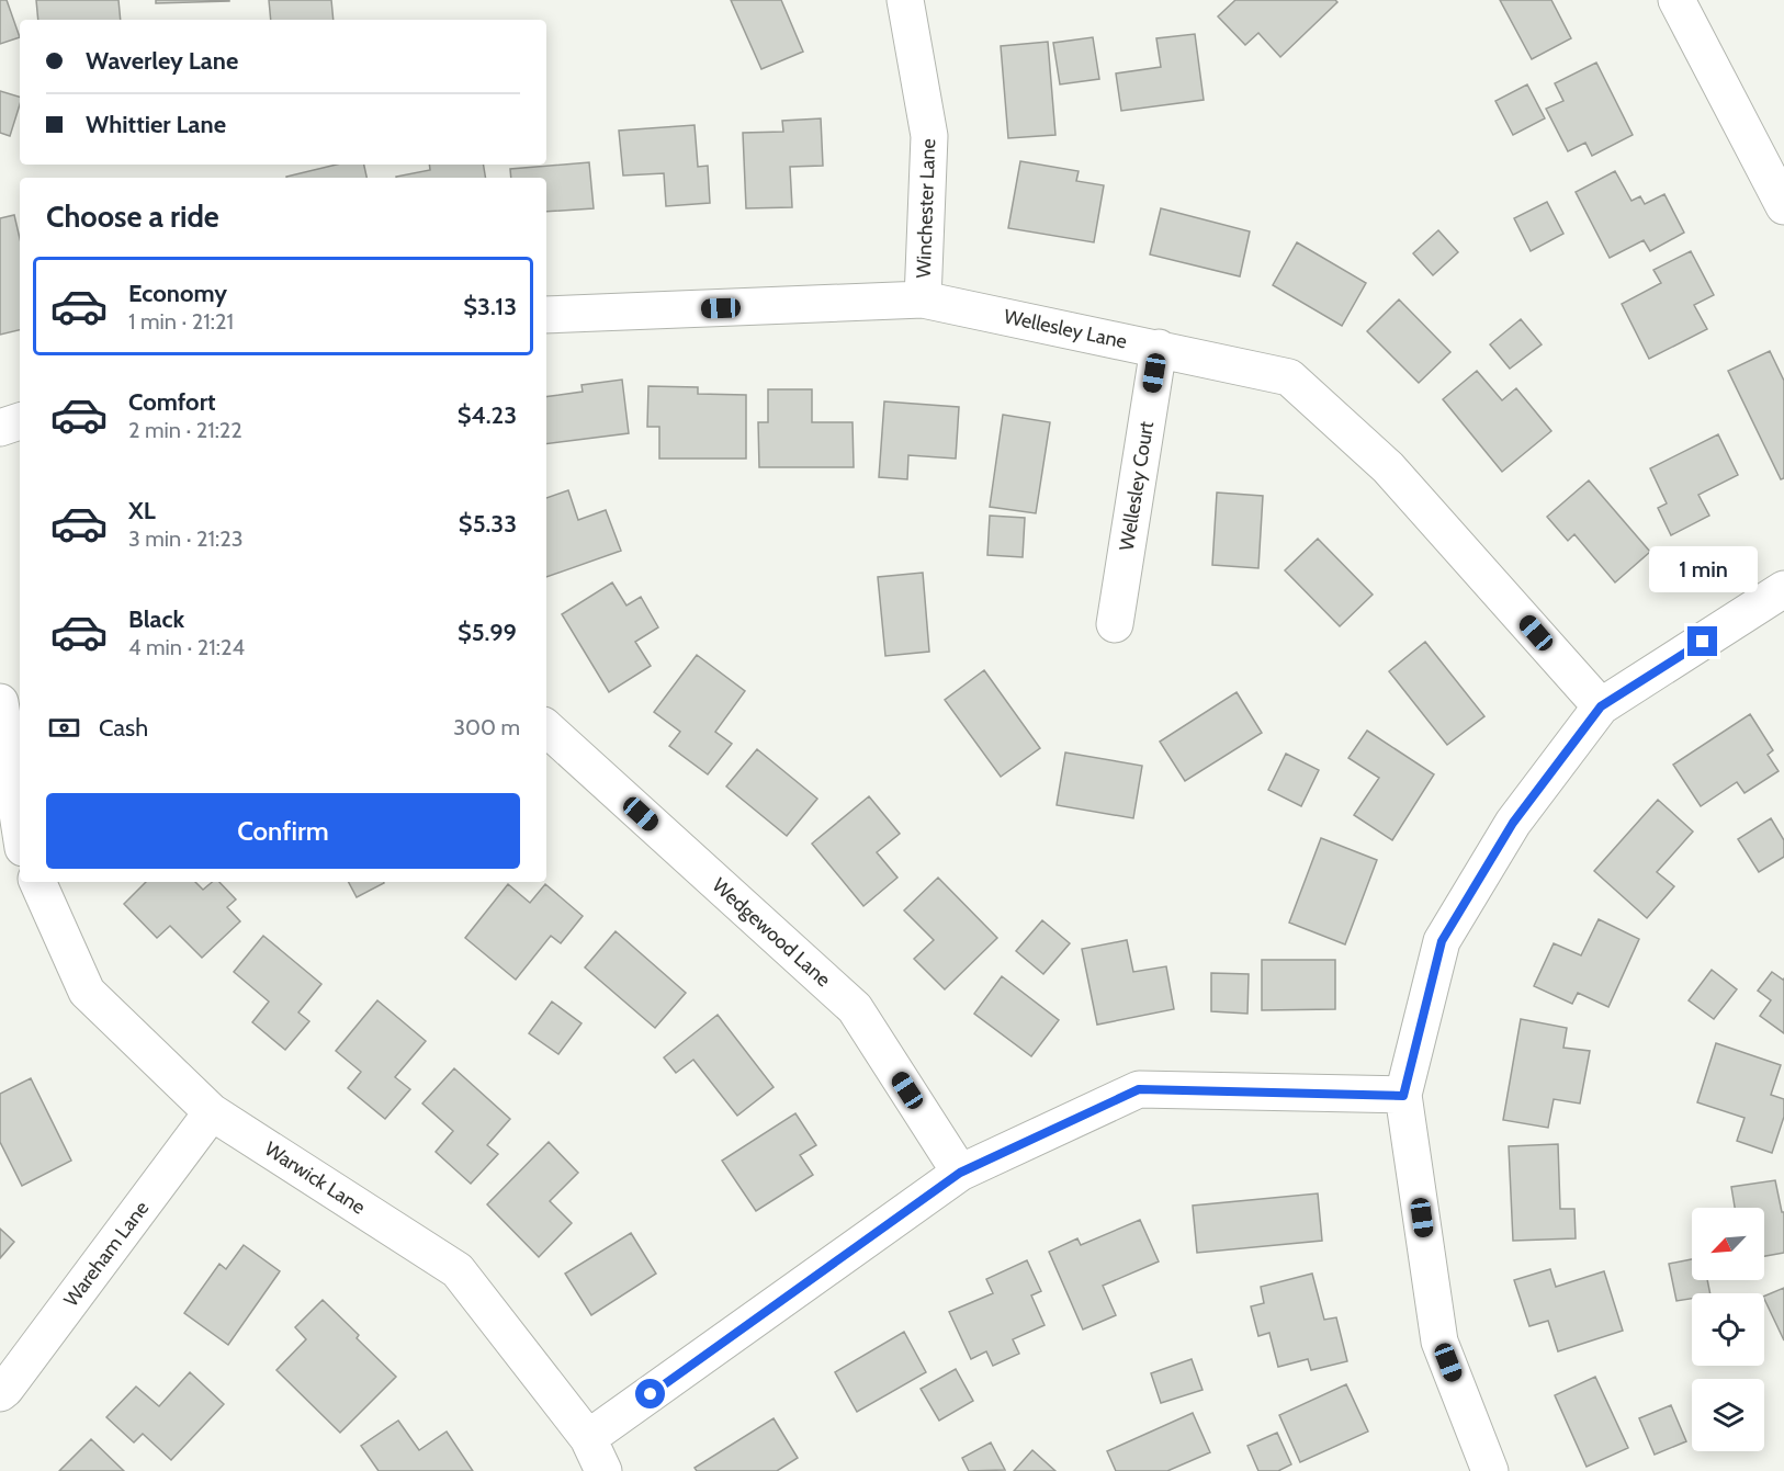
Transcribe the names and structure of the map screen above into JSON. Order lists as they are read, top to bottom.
{
  "streets": {
    "street": [
      "Winchester Lane",
      "Wellesley Lane",
      "Wellesley Court",
      "Wedgewood Lane",
      "Warwick Lane",
      "Wareham Lane"
    ]
  },
  "crossings": [
    ["Winchester Lane", "Wellesley Lane"],
    ["Wellesley Lane", "Wellesley Court"],
    ["Warwick Lane", "Wareham Lane"]
  ],
  "north": "bottom left",
  "page": {
    "banner": ["Waverley Lane", "Whittier Lane"],
    "heading": "Choose a ride",
    "list": [
      {
        "name": "Economy",
        "note": "1 min · 21:21",
        "value": "$3.13"
      },
      {
        "name": "Comfort",
        "note": "2 min · 21:22",
        "value": "$4.23"
      },
      {
        "name": "XL",
        "note": "3 min · 21:23",
        "value": "$5.33"
      },
      {
        "name": "Black",
        "note": "4 min · 21:24",
        "value": "$5.99"
      }
    ],
    "bubble": "1 min",
    "pay": ["Cash", "300 m"],
    "buttons": "Confirm"
  }
}
